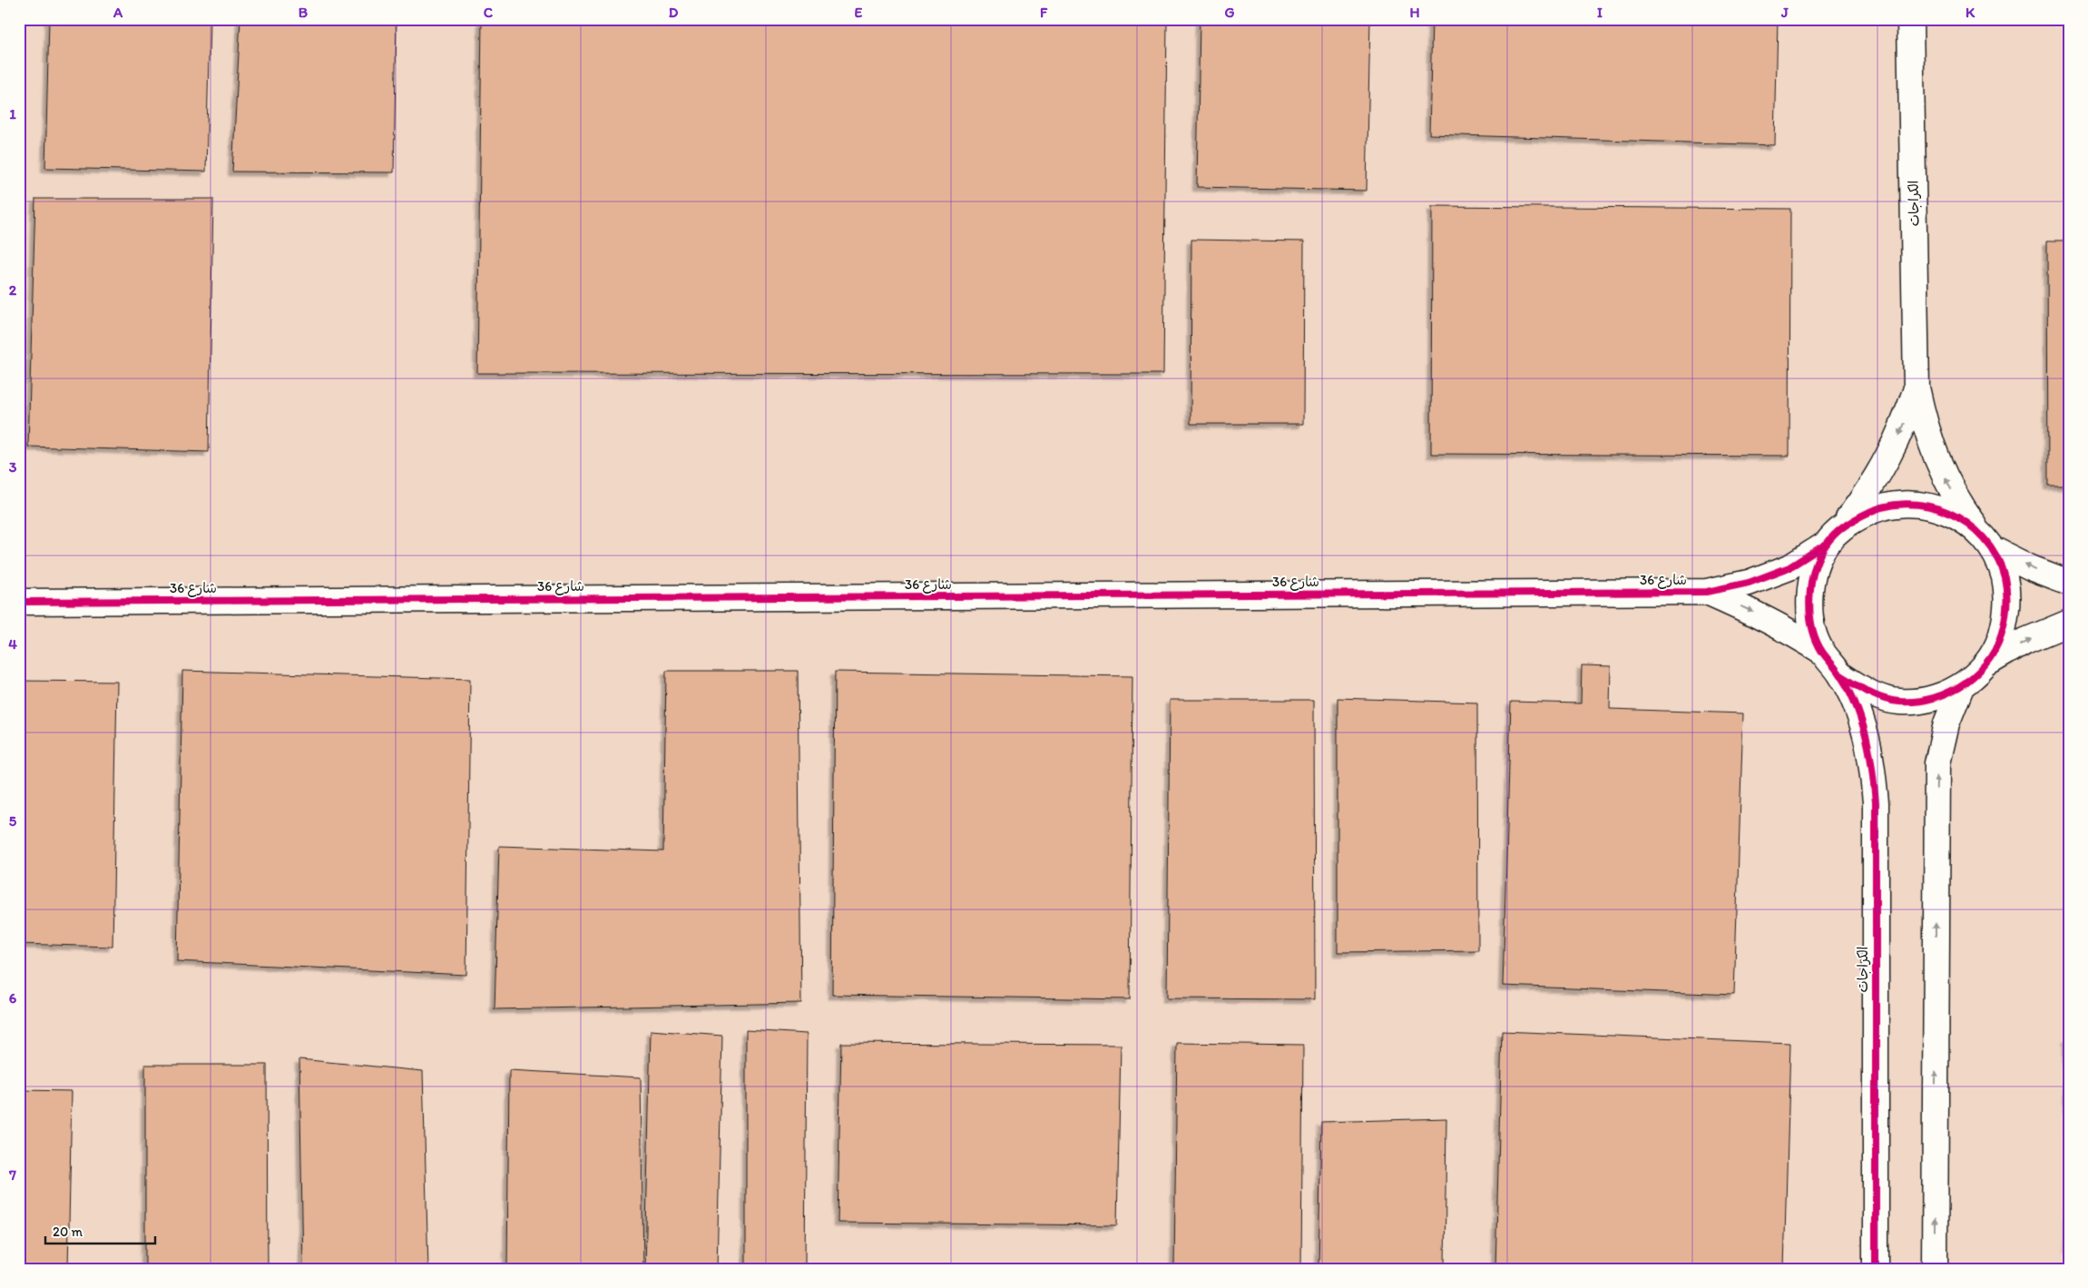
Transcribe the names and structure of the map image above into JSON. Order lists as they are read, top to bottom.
{
  "streets": {
    "street": ["الكراجات", "شارع 36"]
  },
  "crossings": [
    ["الكراجات", "شارع 36"]
  ],
  "scale_bar": "20 m",
  "grid": {
    "columns": [
      "A",
      "B",
      "C",
      "D",
      "E",
      "F",
      "G",
      "H",
      "I",
      "J",
      "K"
    ],
    "rows": [
      "1",
      "2",
      "3",
      "4",
      "5",
      "6",
      "7"
    ]
  }
}
